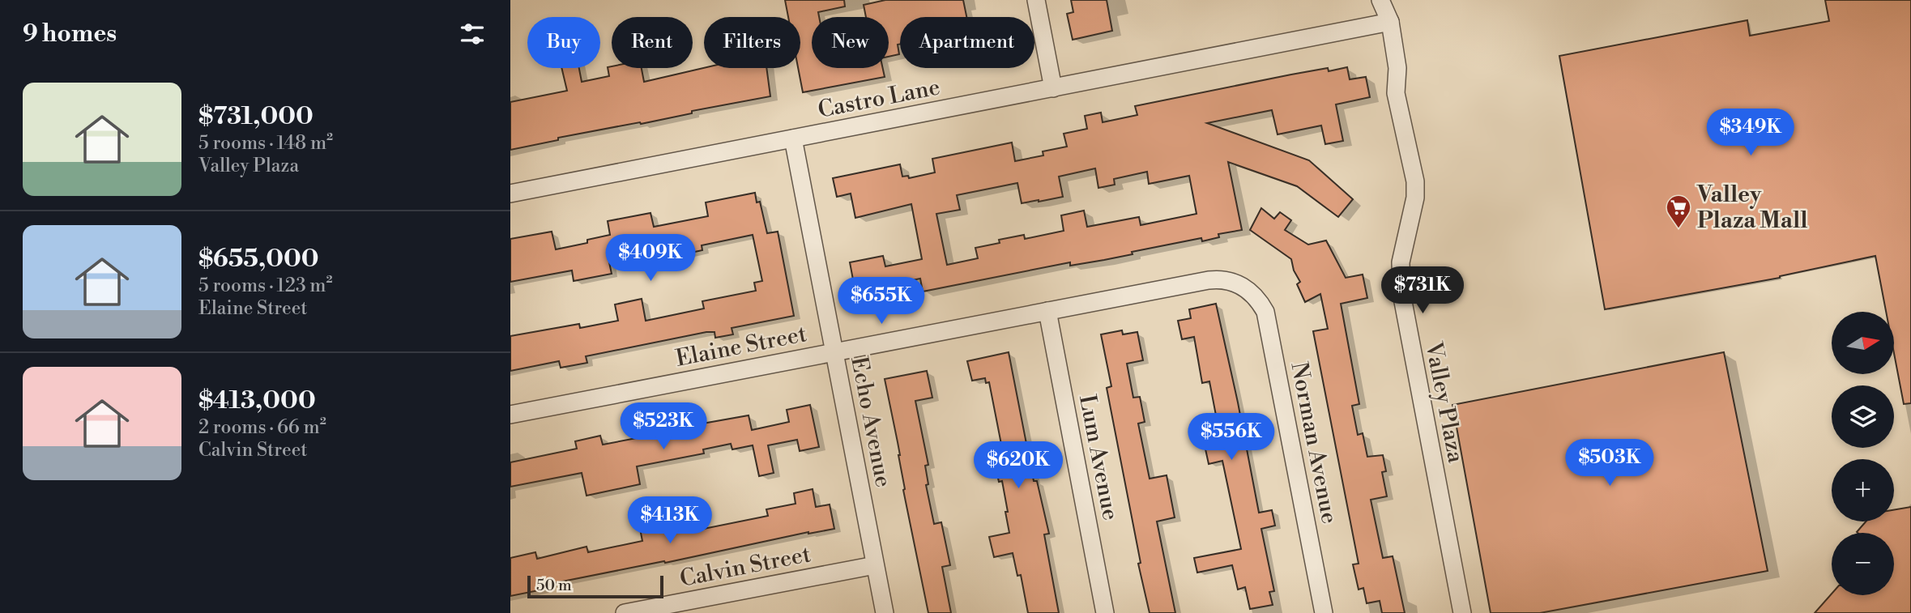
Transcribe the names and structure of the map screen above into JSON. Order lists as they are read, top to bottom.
{
  "streets": {
    "street": [
      "Castro Lane",
      "Elaine Street",
      "Valley Plaza",
      "Echo Avenue",
      "Norman Avenue",
      "Lum Avenue",
      "Calvin Street"
    ]
  },
  "crossings": [
    ["Castro Lane", "Valley Plaza"],
    ["Castro Lane", "Echo Avenue"],
    ["Elaine Street", "Echo Avenue"],
    ["Elaine Street", "Norman Avenue"],
    ["Elaine Street", "Lum Avenue"],
    ["Echo Avenue", "Calvin Street"]
  ],
  "places": {
    "supermarket": ["Valley Plaza Mall"]
  },
  "scale_bar": "50 m",
  "north": "right",
  "page": {
    "heading": "9 homes",
    "chip": [
      "Buy",
      "Rent",
      "Filters",
      "New",
      "Apartment"
    ],
    "list": [
      {
        "name": "$731,000",
        "note": "5 rooms · 148 m² · Valley Plaza"
      },
      {
        "name": "$655,000",
        "note": "5 rooms · 123 m² · Elaine Street"
      },
      {
        "name": "$413,000",
        "note": "2 rooms · 66 m² · Calvin Street"
      }
    ],
    "price": [
      "$349K",
      "$409K",
      "$731K",
      "$655K",
      "$523K",
      "$556K",
      "$503K",
      "$620K",
      "$413K"
    ],
    "map_buttons": ["+", "−"],
    "scale": "50 m"
  }
}
